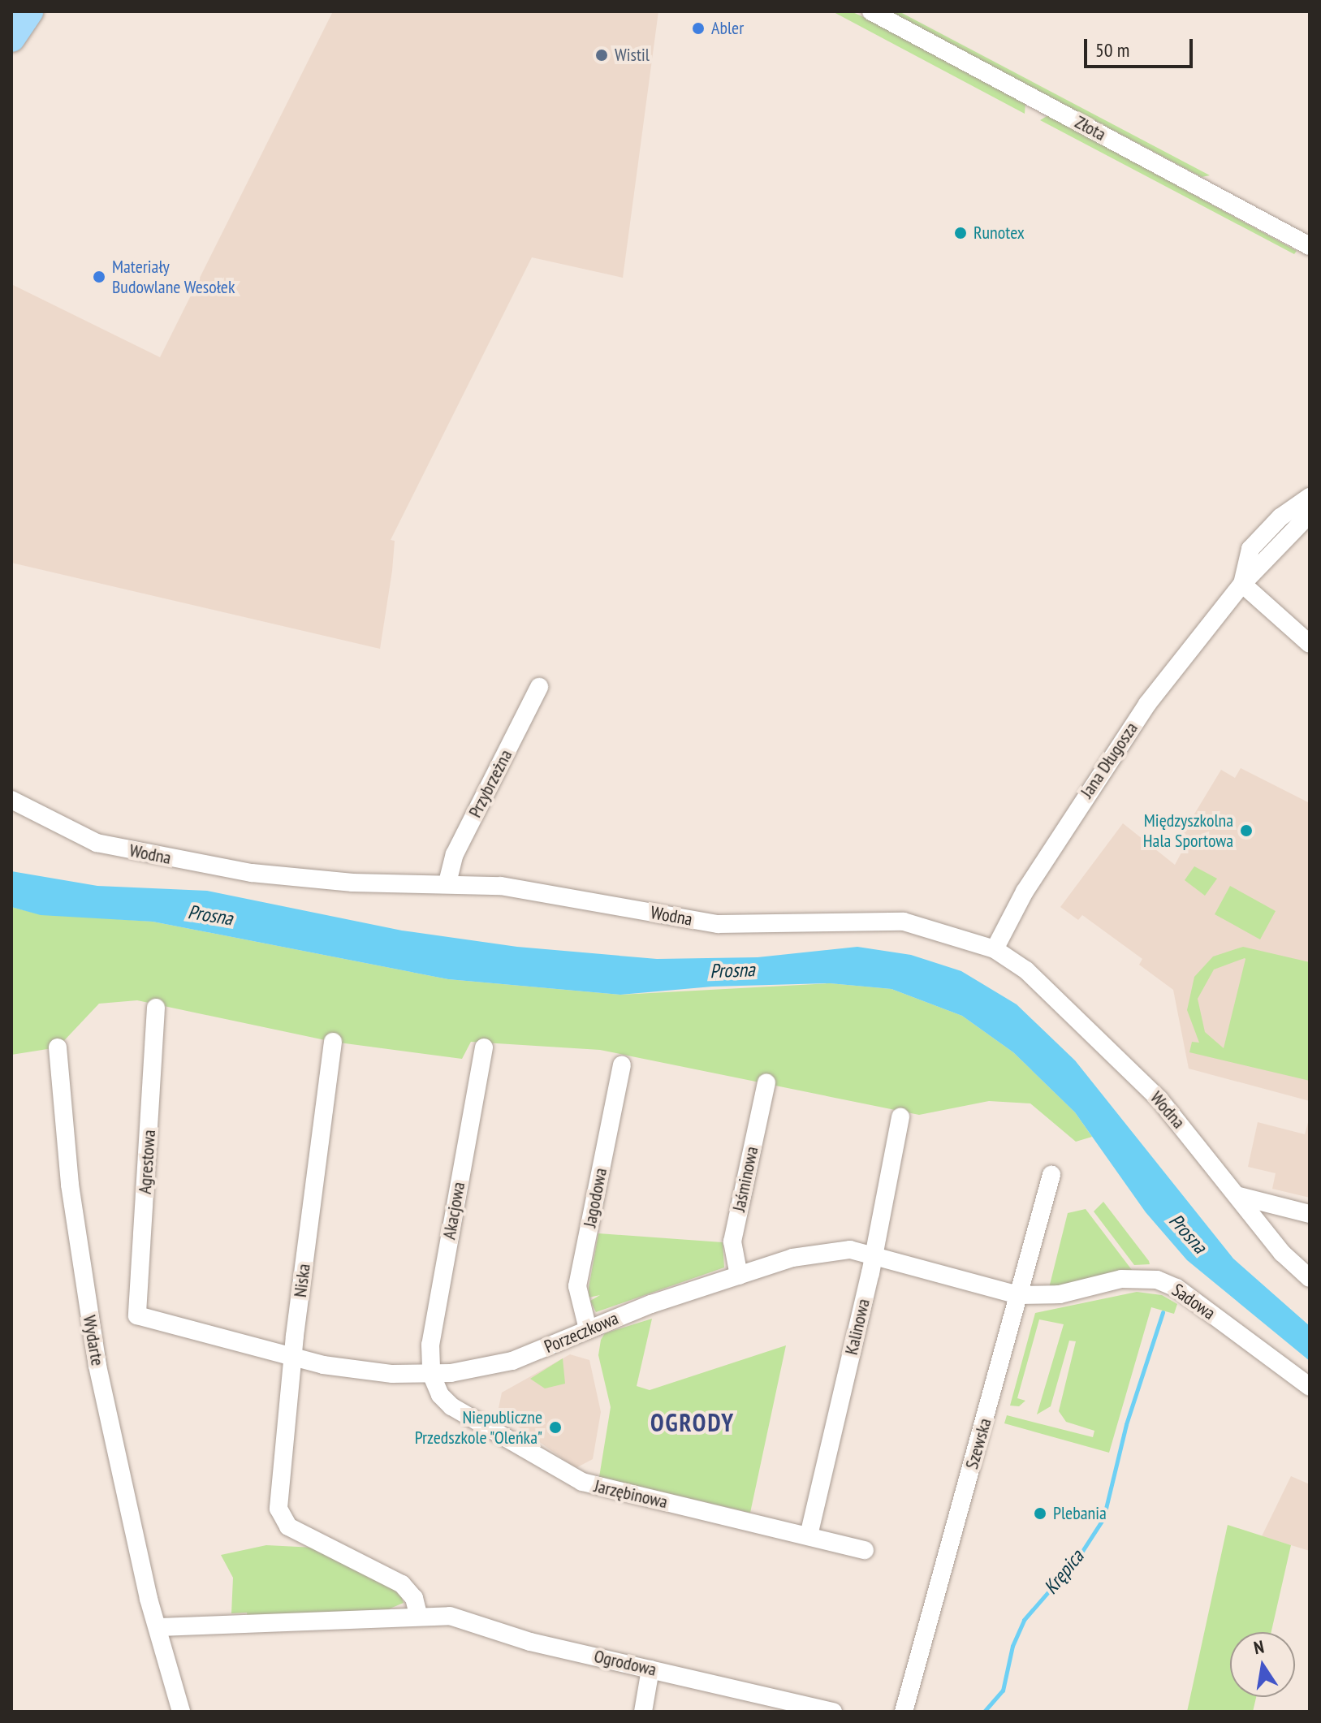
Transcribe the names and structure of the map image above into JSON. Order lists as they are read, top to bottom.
{
  "streets": {
    "street": [
      "Złota",
      "Jana Długosza",
      "Przybrzeżna",
      "Wodna",
      "Agrestowa",
      "Jaśminowa",
      "Jagodowa",
      "Akacjowa",
      "Niska",
      "Sadowa",
      "Kalinowa",
      "Porzeczkowa",
      "Wydarte",
      "Szewska",
      "Jarzębinowa",
      "Ogrodowa"
    ]
  },
  "crossings": [
    ["Jana Długosza", "Wodna"],
    ["Przybrzeżna", "Wodna"],
    ["Agrestowa", "Porzeczkowa"],
    ["Jaśminowa", "Porzeczkowa"],
    ["Jagodowa", "Porzeczkowa"],
    ["Akacjowa", "Porzeczkowa"],
    ["Akacjowa", "Jarzębinowa"],
    ["Niska", "Porzeczkowa"],
    ["Niska", "Ogrodowa"],
    ["Sadowa", "Porzeczkowa"],
    ["Sadowa", "Szewska"],
    ["Kalinowa", "Porzeczkowa"],
    ["Kalinowa", "Jarzębinowa"],
    ["Porzeczkowa", "Szewska"],
    ["Porzeczkowa", "Jarzębinowa"],
    ["Wydarte", "Ogrodowa"]
  ],
  "districts": ["OGRODY"],
  "water": ["Prosna", "Krępica"],
  "places": [
    "Abler",
    "Wistil",
    "Runotex",
    "Materiały Budowlane Wesołek",
    "Międzyszkolna Hala Sportowa",
    "Niepubliczne Przedszkole \"Oleńka\"",
    "Plebania"
  ],
  "scale_bar": "50 m",
  "north": "top"
}
